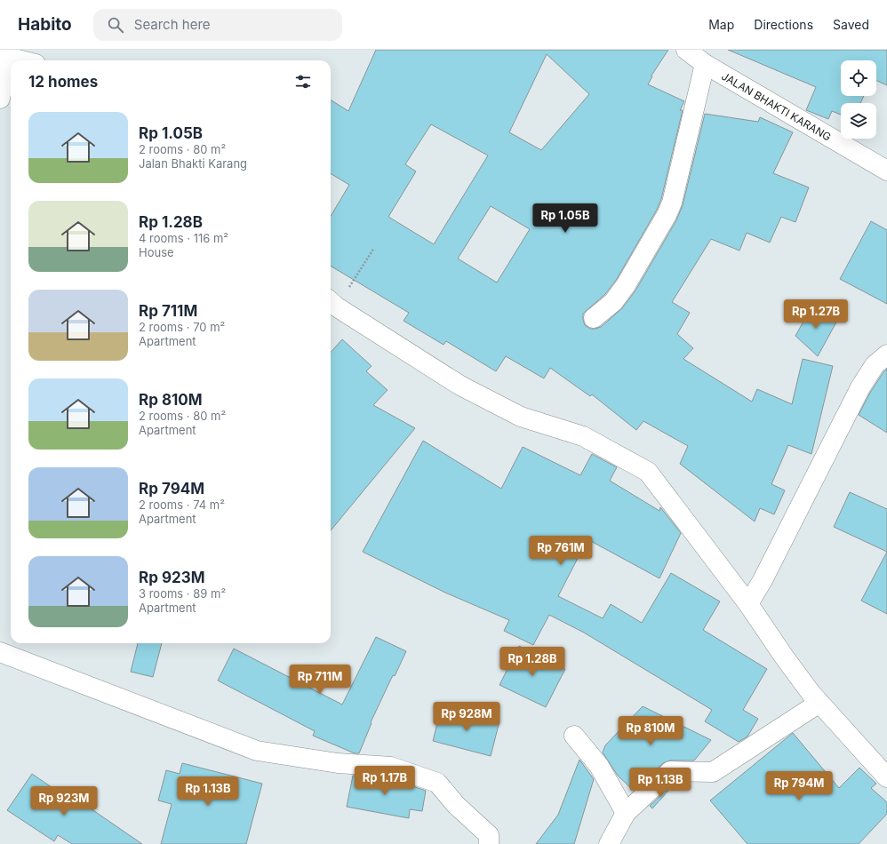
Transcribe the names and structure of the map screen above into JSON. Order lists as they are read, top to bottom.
{
  "streets": {
    "street": ["JALAN BHAKTI KARANG"]
  },
  "page": {
    "header": "Habito",
    "search": "Search here",
    "nav": ["Map", "Directions", "Saved"],
    "heading": "12 homes",
    "list": [
      {
        "name": "Rp 1.05B",
        "note": "2 rooms · 80 m² · Jalan Bhakti Karang"
      },
      {
        "name": "Rp 1.28B",
        "note": "4 rooms · 116 m² · House"
      },
      {
        "name": "Rp 711M",
        "note": "2 rooms · 70 m² · Apartment"
      },
      {
        "name": "Rp 810M",
        "note": "2 rooms · 80 m² · Apartment"
      },
      {
        "name": "Rp 794M",
        "note": "2 rooms · 74 m² · Apartment"
      },
      {
        "name": "Rp 923M",
        "note": "3 rooms · 89 m² · Apartment"
      }
    ],
    "price": [
      "Rp 1.05B",
      "Rp 1.27B",
      "Rp 761M",
      "Rp 1.28B",
      "Rp 711M",
      "Rp 928M",
      "Rp 810M",
      "Rp 1.17B",
      "Rp 1.13B",
      "Rp 794M",
      "Rp 1.13B",
      "Rp 923M"
    ]
  }
}
